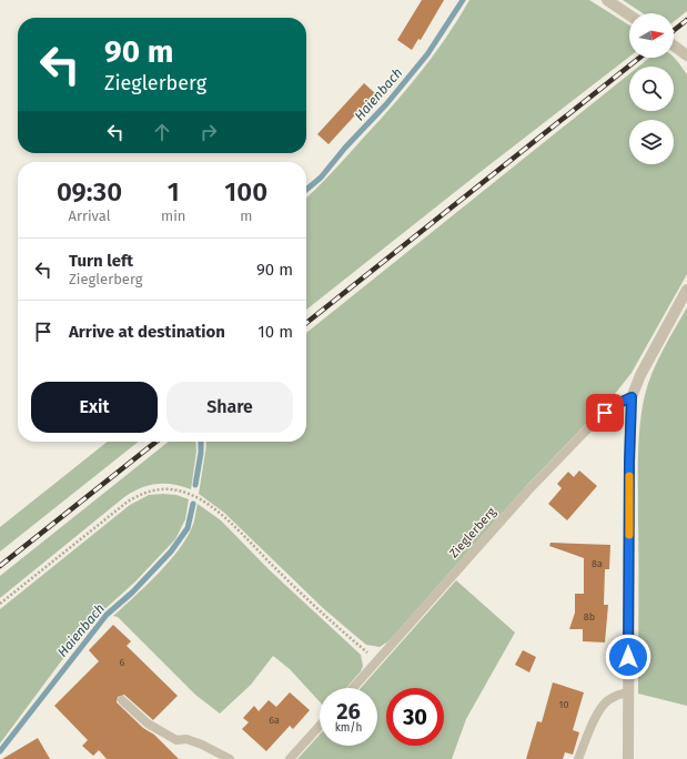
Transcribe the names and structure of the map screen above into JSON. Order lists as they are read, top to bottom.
{
  "streets": {
    "lane": ["Zieglerberg"]
  },
  "water": ["Haienbach"],
  "house_numbers": [
    "8a",
    "8b",
    "6",
    "10",
    "6a"
  ],
  "north": "right",
  "page": {
    "turn": ["90 m", "Zieglerberg"],
    "eta": [
      "09:30",
      "Arrival",
      "1",
      "min",
      "100",
      "m"
    ],
    "list": [
      {
        "name": "Turn left",
        "note": "Zieglerberg",
        "value": "90 m"
      },
      {
        "name": "Arrive at destination",
        "value": "10 m"
      }
    ],
    "buttons": ["Exit", "Share"],
    "speed": "26 km/h",
    "limit": "30"
  }
}
